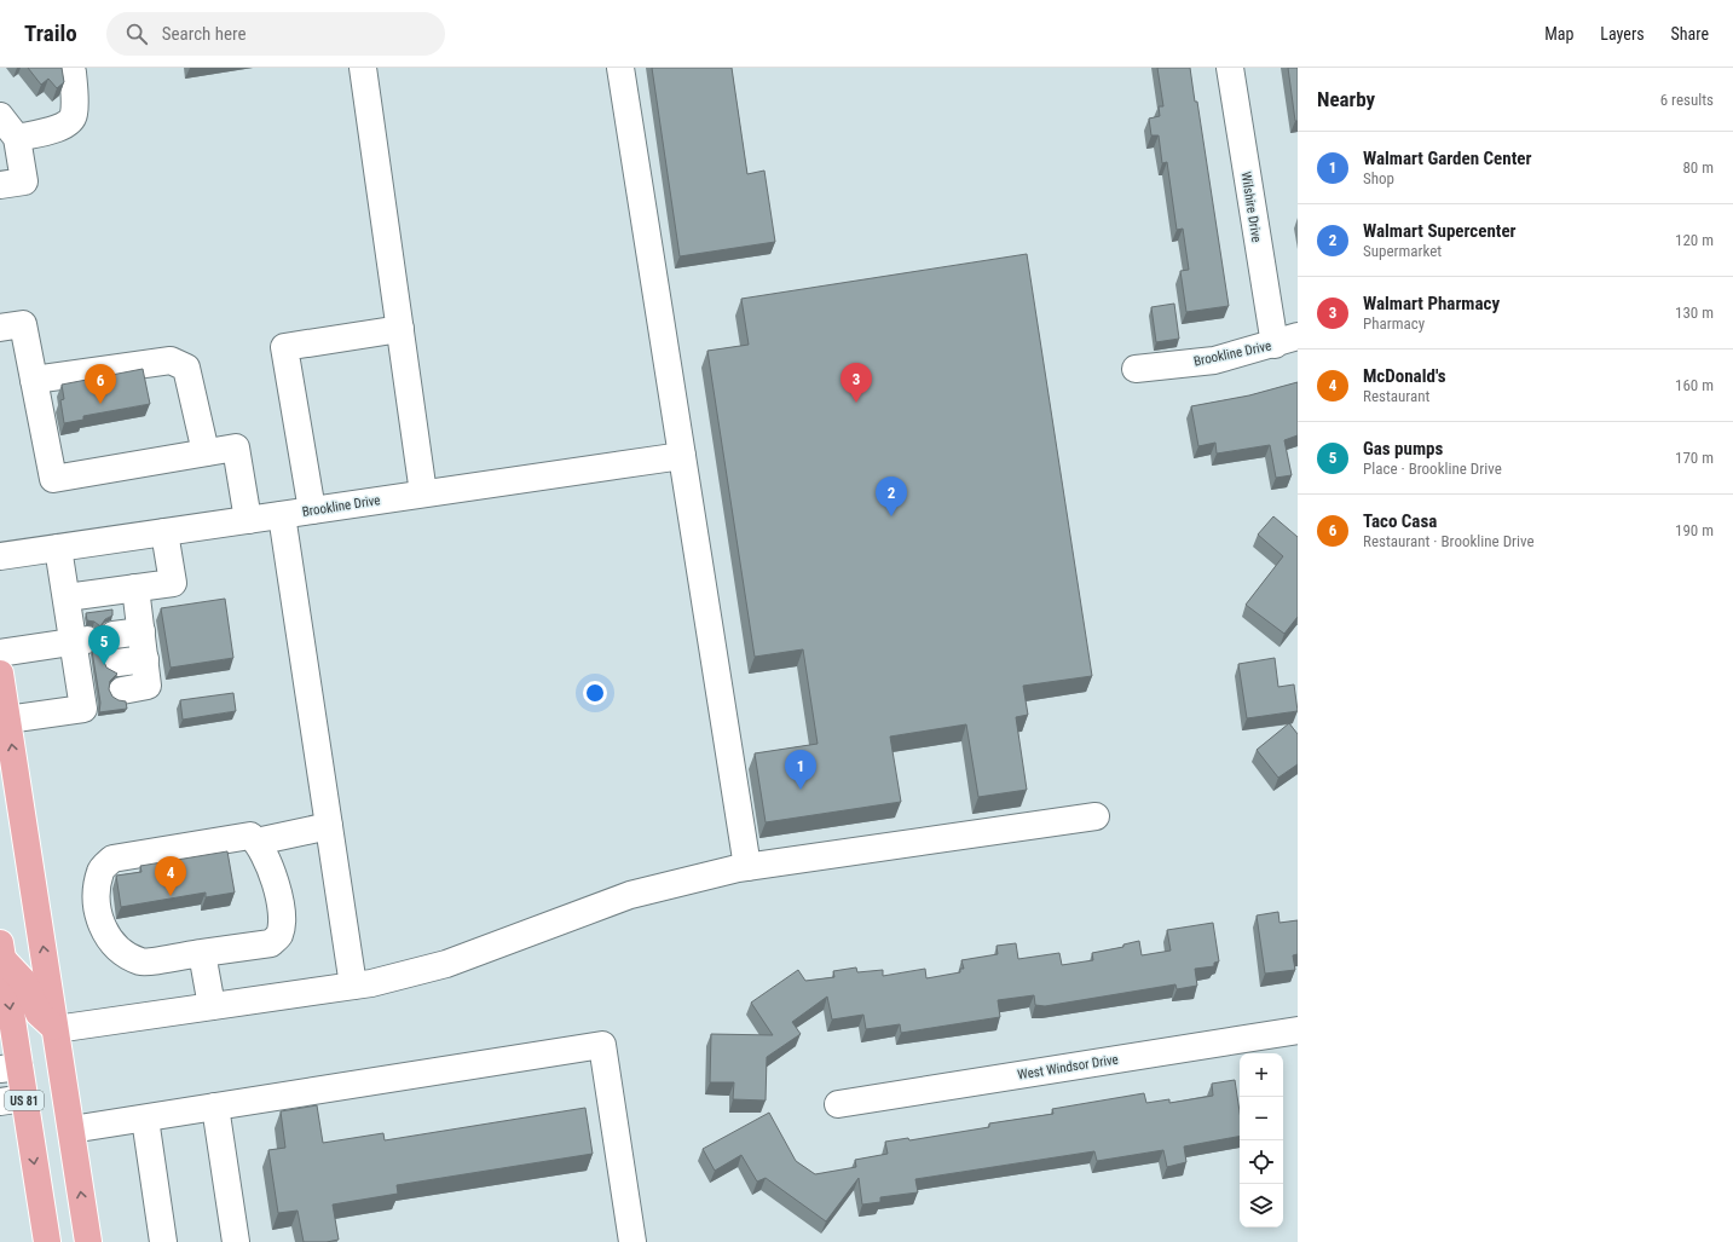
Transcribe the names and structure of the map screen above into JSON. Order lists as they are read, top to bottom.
{
  "streets": {
    "main road": ["US 81"],
    "street": ["Wilshire Drive", "Brookline Drive", "West Windsor Drive"]
  },
  "crossings": [
    ["Wilshire Drive", "Brookline Drive"]
  ],
  "page": {
    "header": "Trailo",
    "search": "Search here",
    "nav": ["Map", "Layers", "Share"],
    "heading": ["Nearby", "6 results"],
    "list": [
      {
        "mark": "1",
        "name": "Walmart Garden Center",
        "note": "Shop",
        "value": "80 m"
      },
      {
        "mark": "2",
        "name": "Walmart Supercenter",
        "note": "Supermarket",
        "value": "120 m"
      },
      {
        "mark": "3",
        "name": "Walmart Pharmacy",
        "note": "Pharmacy",
        "value": "130 m"
      },
      {
        "mark": "4",
        "name": "McDonald's",
        "note": "Restaurant",
        "value": "160 m"
      },
      {
        "mark": "5",
        "name": "Gas pumps",
        "note": "Place · Brookline Drive",
        "value": "170 m"
      },
      {
        "mark": "6",
        "name": "Taco Casa",
        "note": "Restaurant · Brookline Drive",
        "value": "190 m"
      }
    ],
    "pins": [
      "3",
      "6",
      "2",
      "5",
      "1",
      "4"
    ],
    "map_buttons": ["+", "−"]
  }
}
